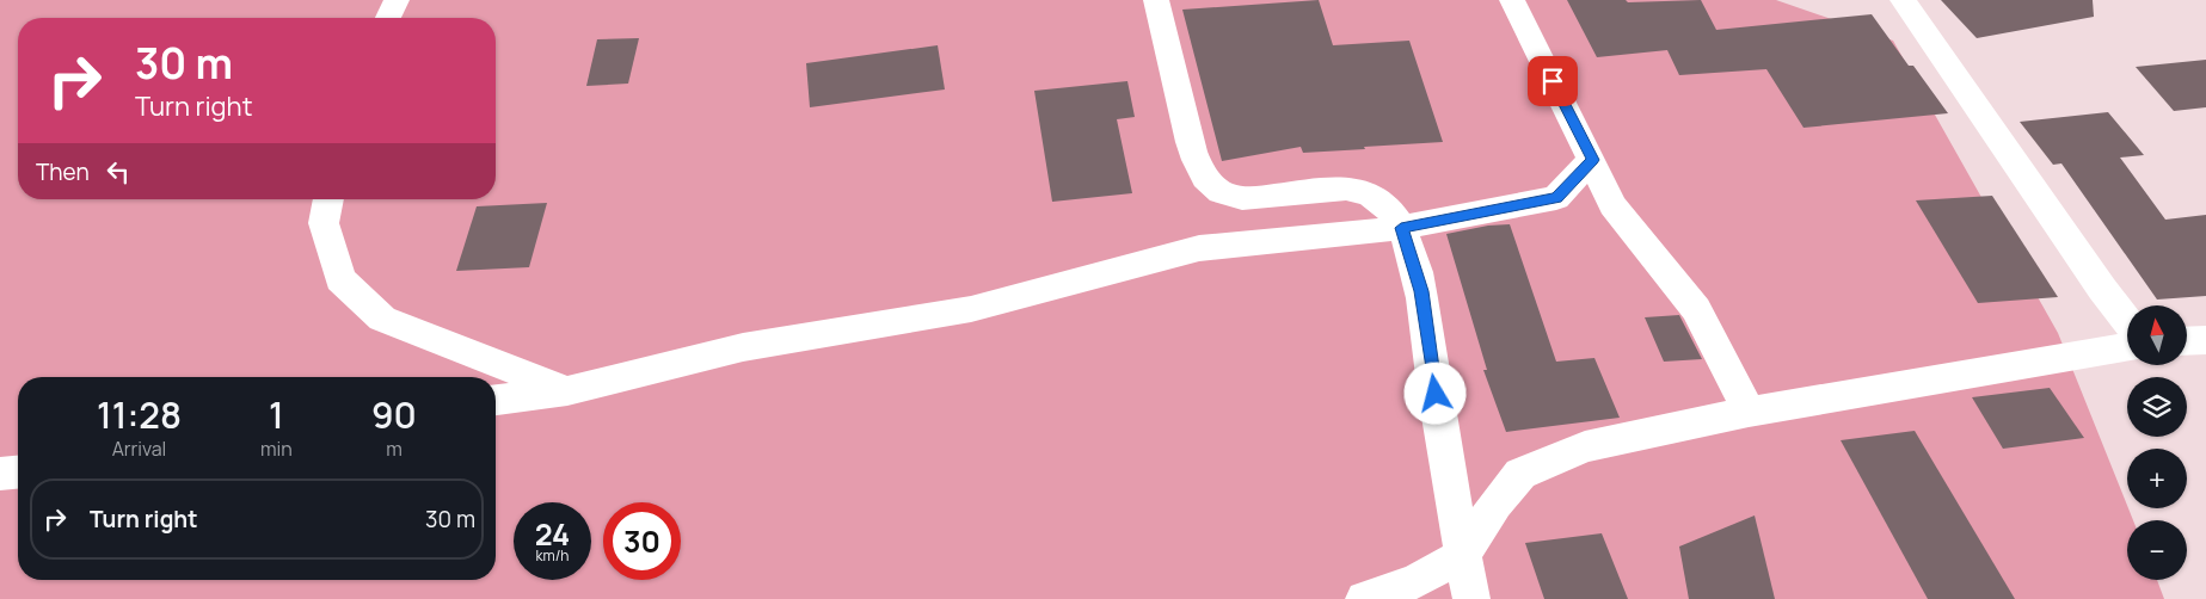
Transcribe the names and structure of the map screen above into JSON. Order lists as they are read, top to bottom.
{
  "north": "top",
  "page": {
    "turn": ["30 m", "Turn right"],
    "then": "Then",
    "map_buttons": ["+", "−"],
    "eta": [
      "11:28",
      "Arrival",
      "1",
      "min",
      "90",
      "m"
    ],
    "list": [
      {
        "name": "Turn right",
        "value": "30 m"
      }
    ],
    "speed": "24 km/h",
    "limit": "30"
  }
}
